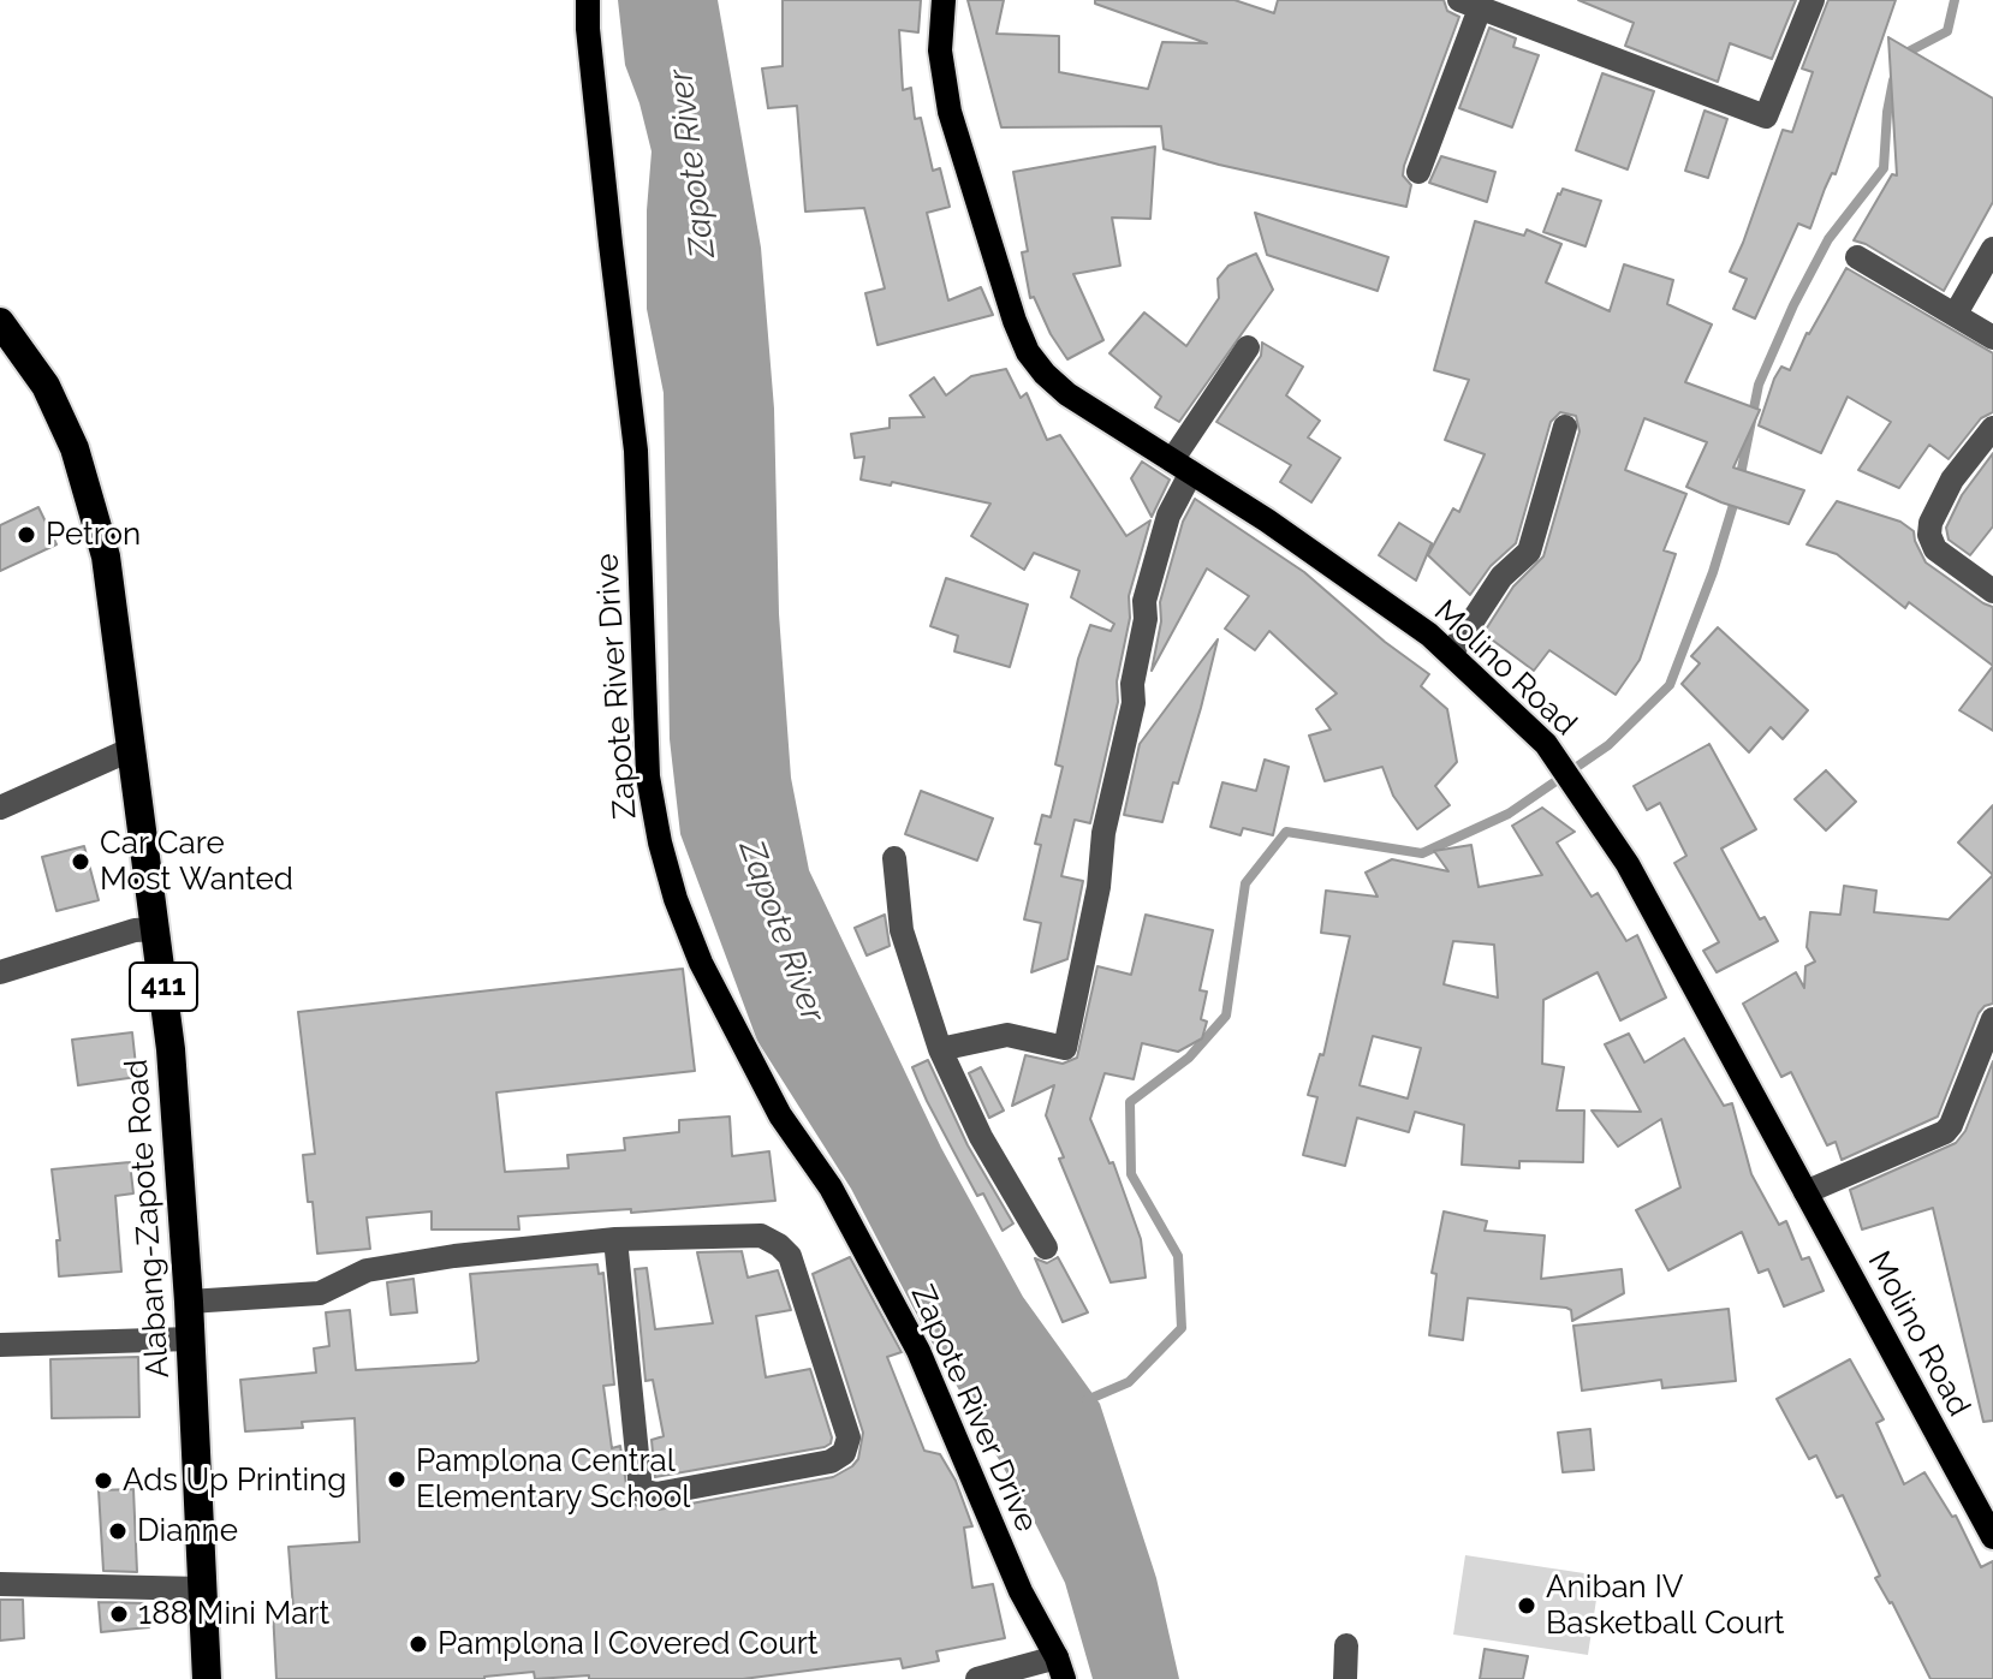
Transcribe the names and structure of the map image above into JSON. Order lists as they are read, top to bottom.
{
  "streets": {
    "highway": ["411", "Alabang-Zapote Road"],
    "main road": ["Molino Road", "Zapote River Drive"]
  },
  "water": ["Zapote River"],
  "places": [
    "Petron",
    "Car Care Most Wanted",
    "Pamplona Central Elementary School",
    "Ads Up Printing",
    "Dianne",
    "Aniban IV Basketball Court",
    "188 Mini Mart",
    "Pamplona I Covered Court"
  ]
}
